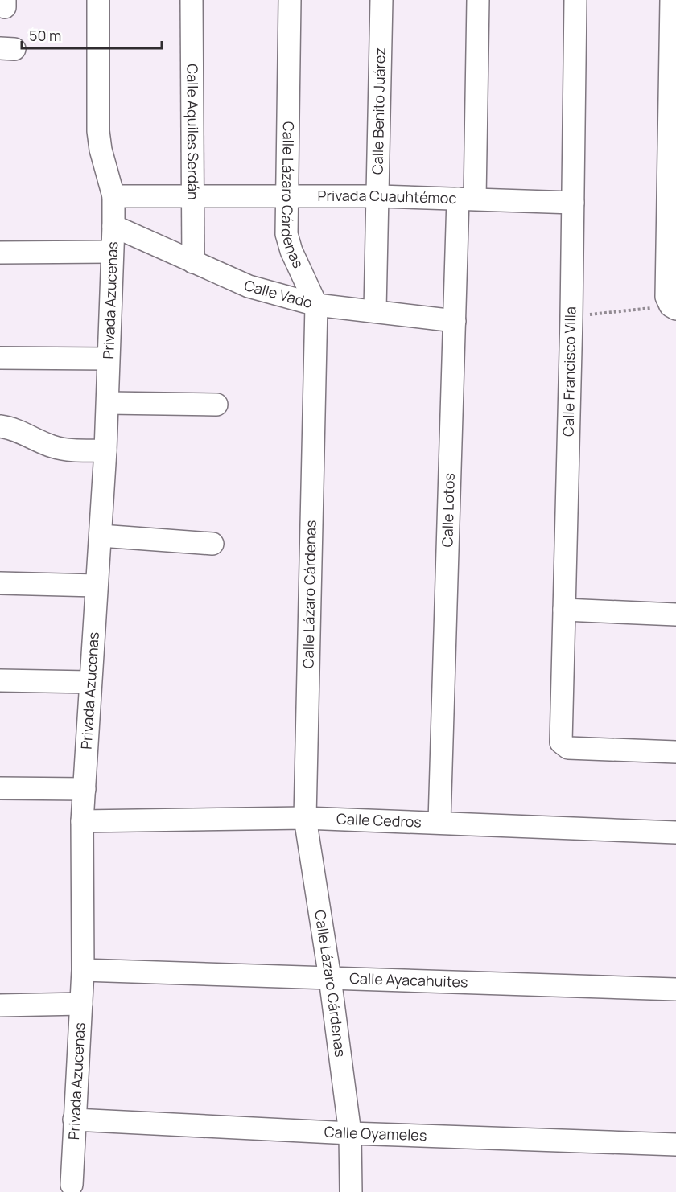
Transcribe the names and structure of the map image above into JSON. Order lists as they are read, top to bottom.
{
  "streets": {
    "street": [
      "Calle Benito Juárez",
      "Calle Aquiles Serdán",
      "Calle Lázaro Cárdenas",
      "Privada Cuauhtémoc",
      "Calle Vado",
      "Privada Azucenas",
      "Calle Francisco Villa",
      "Calle Lotos",
      "Calle Cedros",
      "Calle Ayacahuites",
      "Calle Oyameles"
    ]
  },
  "crossings": [
    ["Calle Benito Juárez", "Privada Cuauhtémoc"],
    ["Calle Benito Juárez", "Calle Vado"],
    ["Calle Aquiles Serdán", "Privada Cuauhtémoc"],
    ["Calle Aquiles Serdán", "Calle Vado"],
    ["Calle Lázaro Cárdenas", "Privada Cuauhtémoc"],
    ["Calle Lázaro Cárdenas", "Calle Vado"],
    ["Calle Lázaro Cárdenas", "Calle Cedros"],
    ["Calle Lázaro Cárdenas", "Calle Ayacahuites"],
    ["Calle Lázaro Cárdenas", "Calle Oyameles"],
    ["Privada Cuauhtémoc", "Privada Azucenas"],
    ["Privada Cuauhtémoc", "Calle Francisco Villa"],
    ["Privada Cuauhtémoc", "Calle Lotos"],
    ["Calle Vado", "Privada Azucenas"],
    ["Calle Vado", "Calle Lotos"],
    ["Privada Azucenas", "Calle Cedros"],
    ["Privada Azucenas", "Calle Ayacahuites"],
    ["Privada Azucenas", "Calle Oyameles"],
    ["Calle Lotos", "Calle Cedros"]
  ],
  "scale_bar": "50 m"
}
